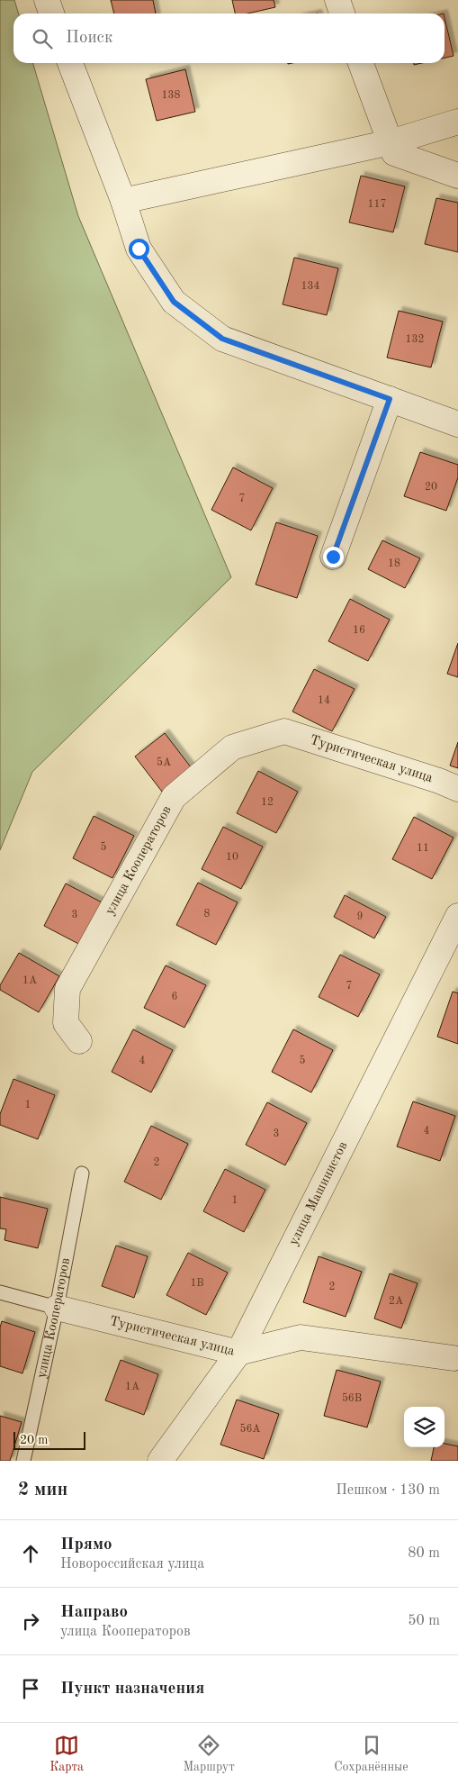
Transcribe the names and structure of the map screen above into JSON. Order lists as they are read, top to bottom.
{
  "streets": {
    "street": ["Туристическая улица", "улица Кооператоров", "улица Машинистов"]
  },
  "crossings": [
    ["Туристическая улица", "улица Кооператоров"],
    ["Туристическая улица", "улица Машинистов"]
  ],
  "house_numbers": [
    "138",
    "117",
    "134",
    "132",
    "20",
    "7",
    "18",
    "16",
    "14",
    "5А",
    "12",
    "5",
    "11",
    "10",
    "8",
    "3",
    "9",
    "1А",
    "7",
    "6",
    "4",
    "5",
    "1",
    "4",
    "3",
    "2",
    "1",
    "1В",
    "2",
    "2А",
    "1А",
    "56В",
    "56А"
  ],
  "scale_bar": "20 m",
  "page": {
    "search": "Поиск",
    "scale": "20 m",
    "heading": ["2 мин", "Пешком · 130 m"],
    "list": [
      ["Прямо", "Новороссийская улица", "80 m"],
      ["Направо", "улица Кооператоров", "50 m"],
      "Пункт назначения"
    ],
    "nav": ["Карта", "Маршрут", "Сохранённые"]
  }
}
